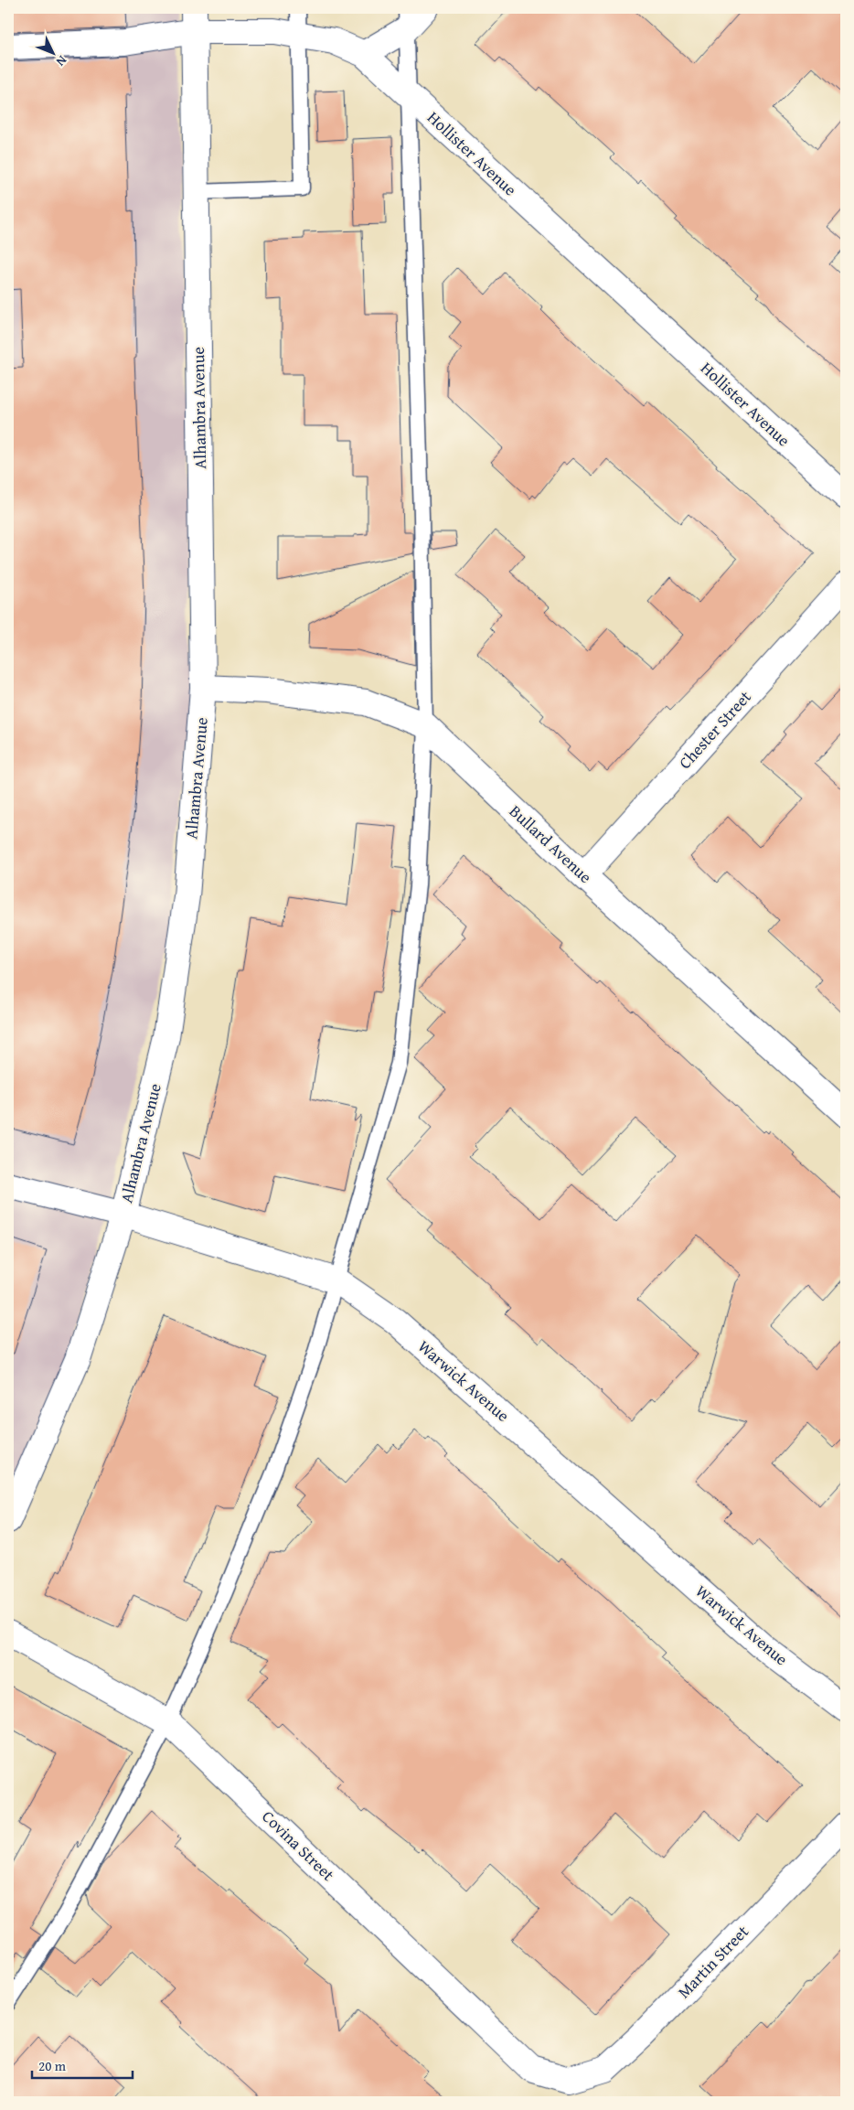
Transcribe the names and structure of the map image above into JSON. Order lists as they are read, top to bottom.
{
  "streets": {
    "street": [
      "Hollister Avenue",
      "Alhambra Avenue",
      "Chester Street",
      "Bullard Avenue",
      "Warwick Avenue",
      "Covina Street",
      "Martin Street"
    ]
  },
  "crossings": [
    ["Hollister Avenue", "Alhambra Avenue"],
    ["Alhambra Avenue", "Bullard Avenue"],
    ["Alhambra Avenue", "Warwick Avenue"],
    ["Chester Street", "Bullard Avenue"],
    ["Covina Street", "Martin Street"]
  ],
  "scale_bar": "20 m",
  "north": "bottom right"
}
